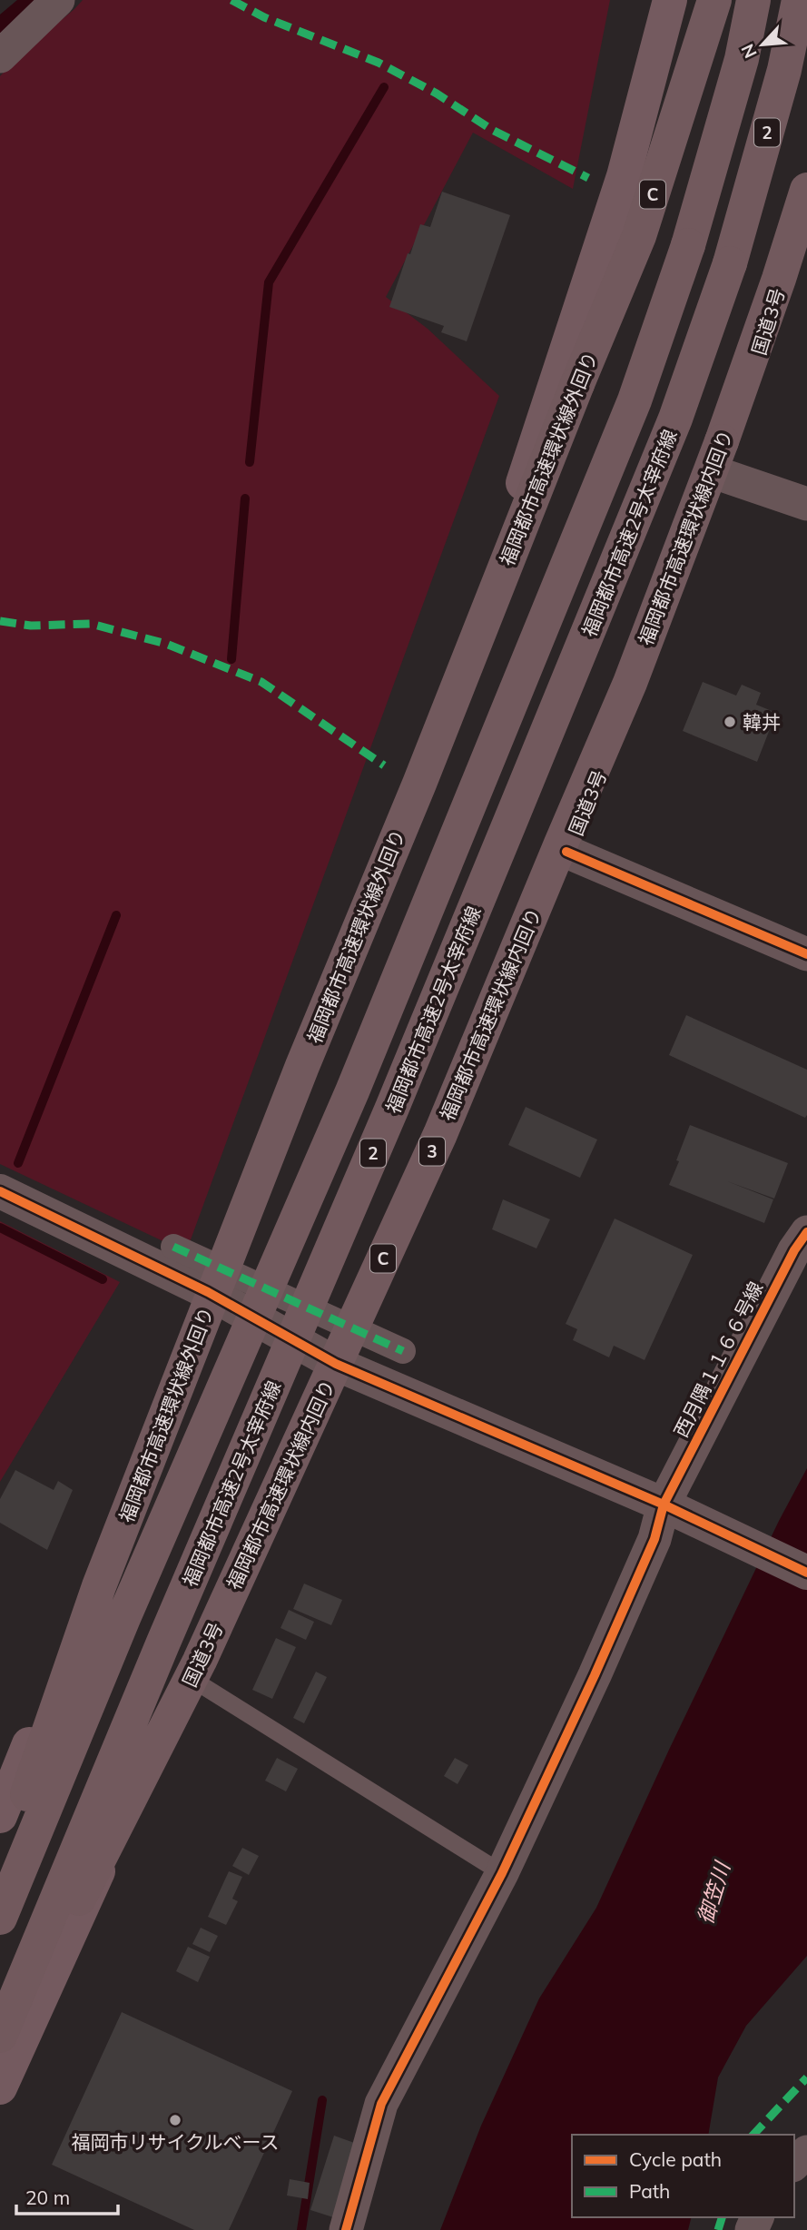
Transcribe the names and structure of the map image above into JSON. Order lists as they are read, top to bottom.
{
  "streets": {
    "highway": [
      "2",
      "C",
      "国道3号",
      "福岡都市高速環状線外回り",
      "福岡都市高速2号太宰府線",
      "福岡都市高速環状線内回り",
      "3"
    ],
    "street": ["西月隅１１６６号線"]
  },
  "crossings": [
    ["国道3号", "福岡都市高速環状線内回り"]
  ],
  "water": ["御笠川"],
  "places": ["韓丼", "福岡市リサイクルベース"],
  "legend": ["Cycle path", "Path"],
  "scale_bar": "20 m",
  "north": "bottom left"
}
